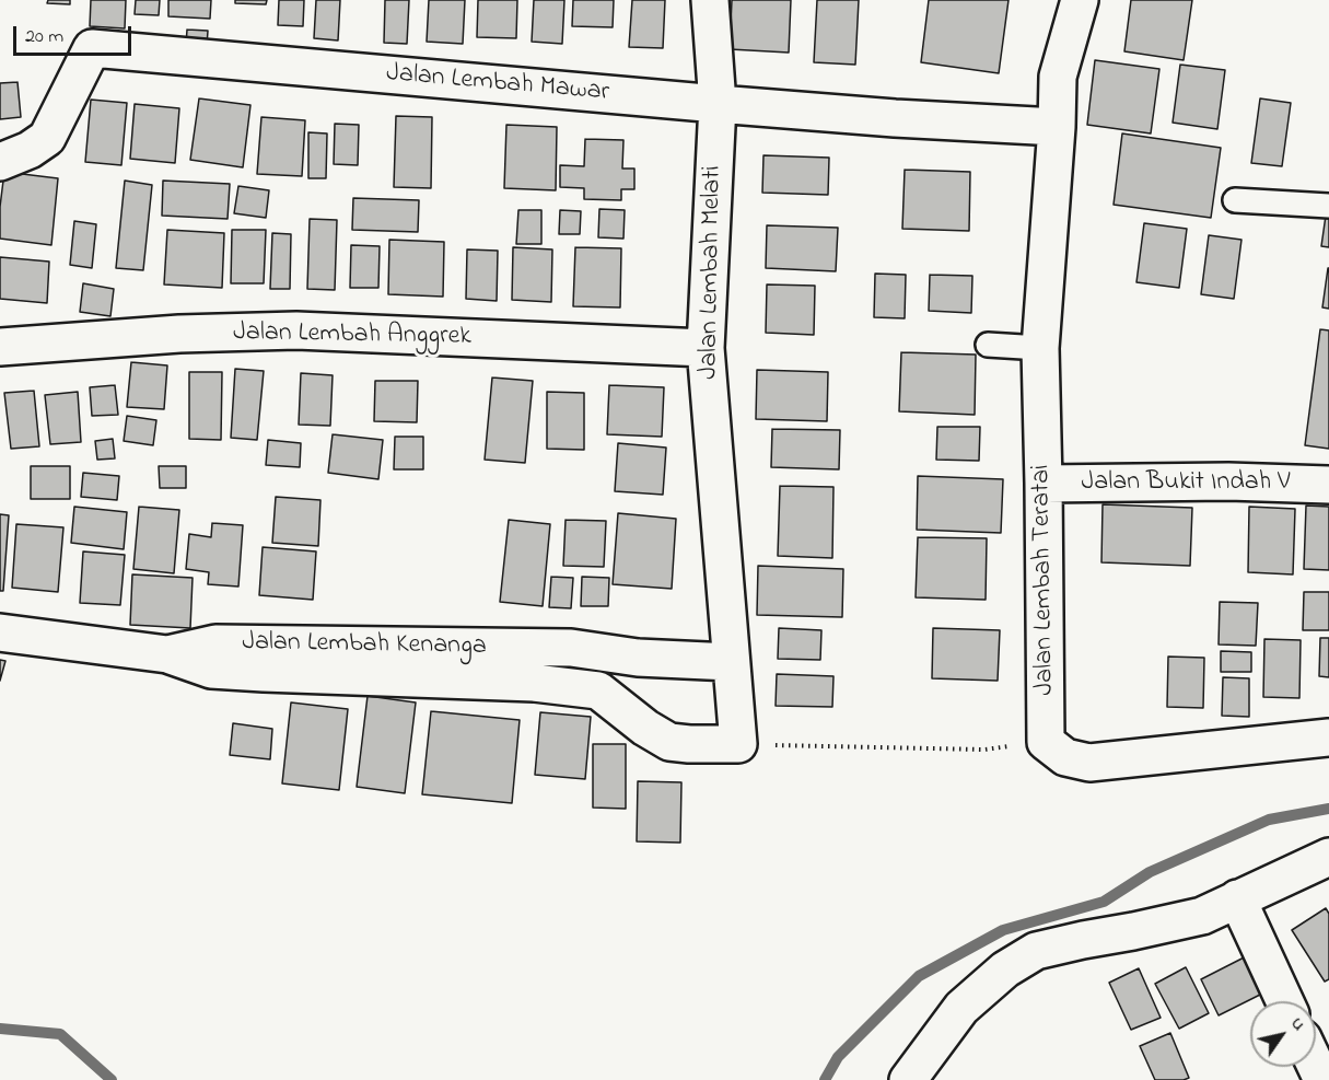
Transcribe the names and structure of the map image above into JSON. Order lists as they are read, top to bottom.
{
  "streets": {
    "street": [
      "Jalan Lembah Mawar",
      "Jalan Lembah Melati",
      "Jalan Lembah Anggrek",
      "Jalan Bukit Indah V",
      "Jalan Lembah Teratai",
      "Jalan Lembah Kenanga"
    ]
  },
  "crossings": [
    ["Jalan Lembah Mawar", "Jalan Lembah Melati"],
    ["Jalan Lembah Mawar", "Jalan Lembah Teratai"],
    ["Jalan Lembah Melati", "Jalan Lembah Anggrek"],
    ["Jalan Lembah Melati", "Jalan Lembah Kenanga"],
    ["Jalan Bukit Indah V", "Jalan Lembah Teratai"]
  ],
  "scale_bar": "20 m",
  "north": "top right"
}
